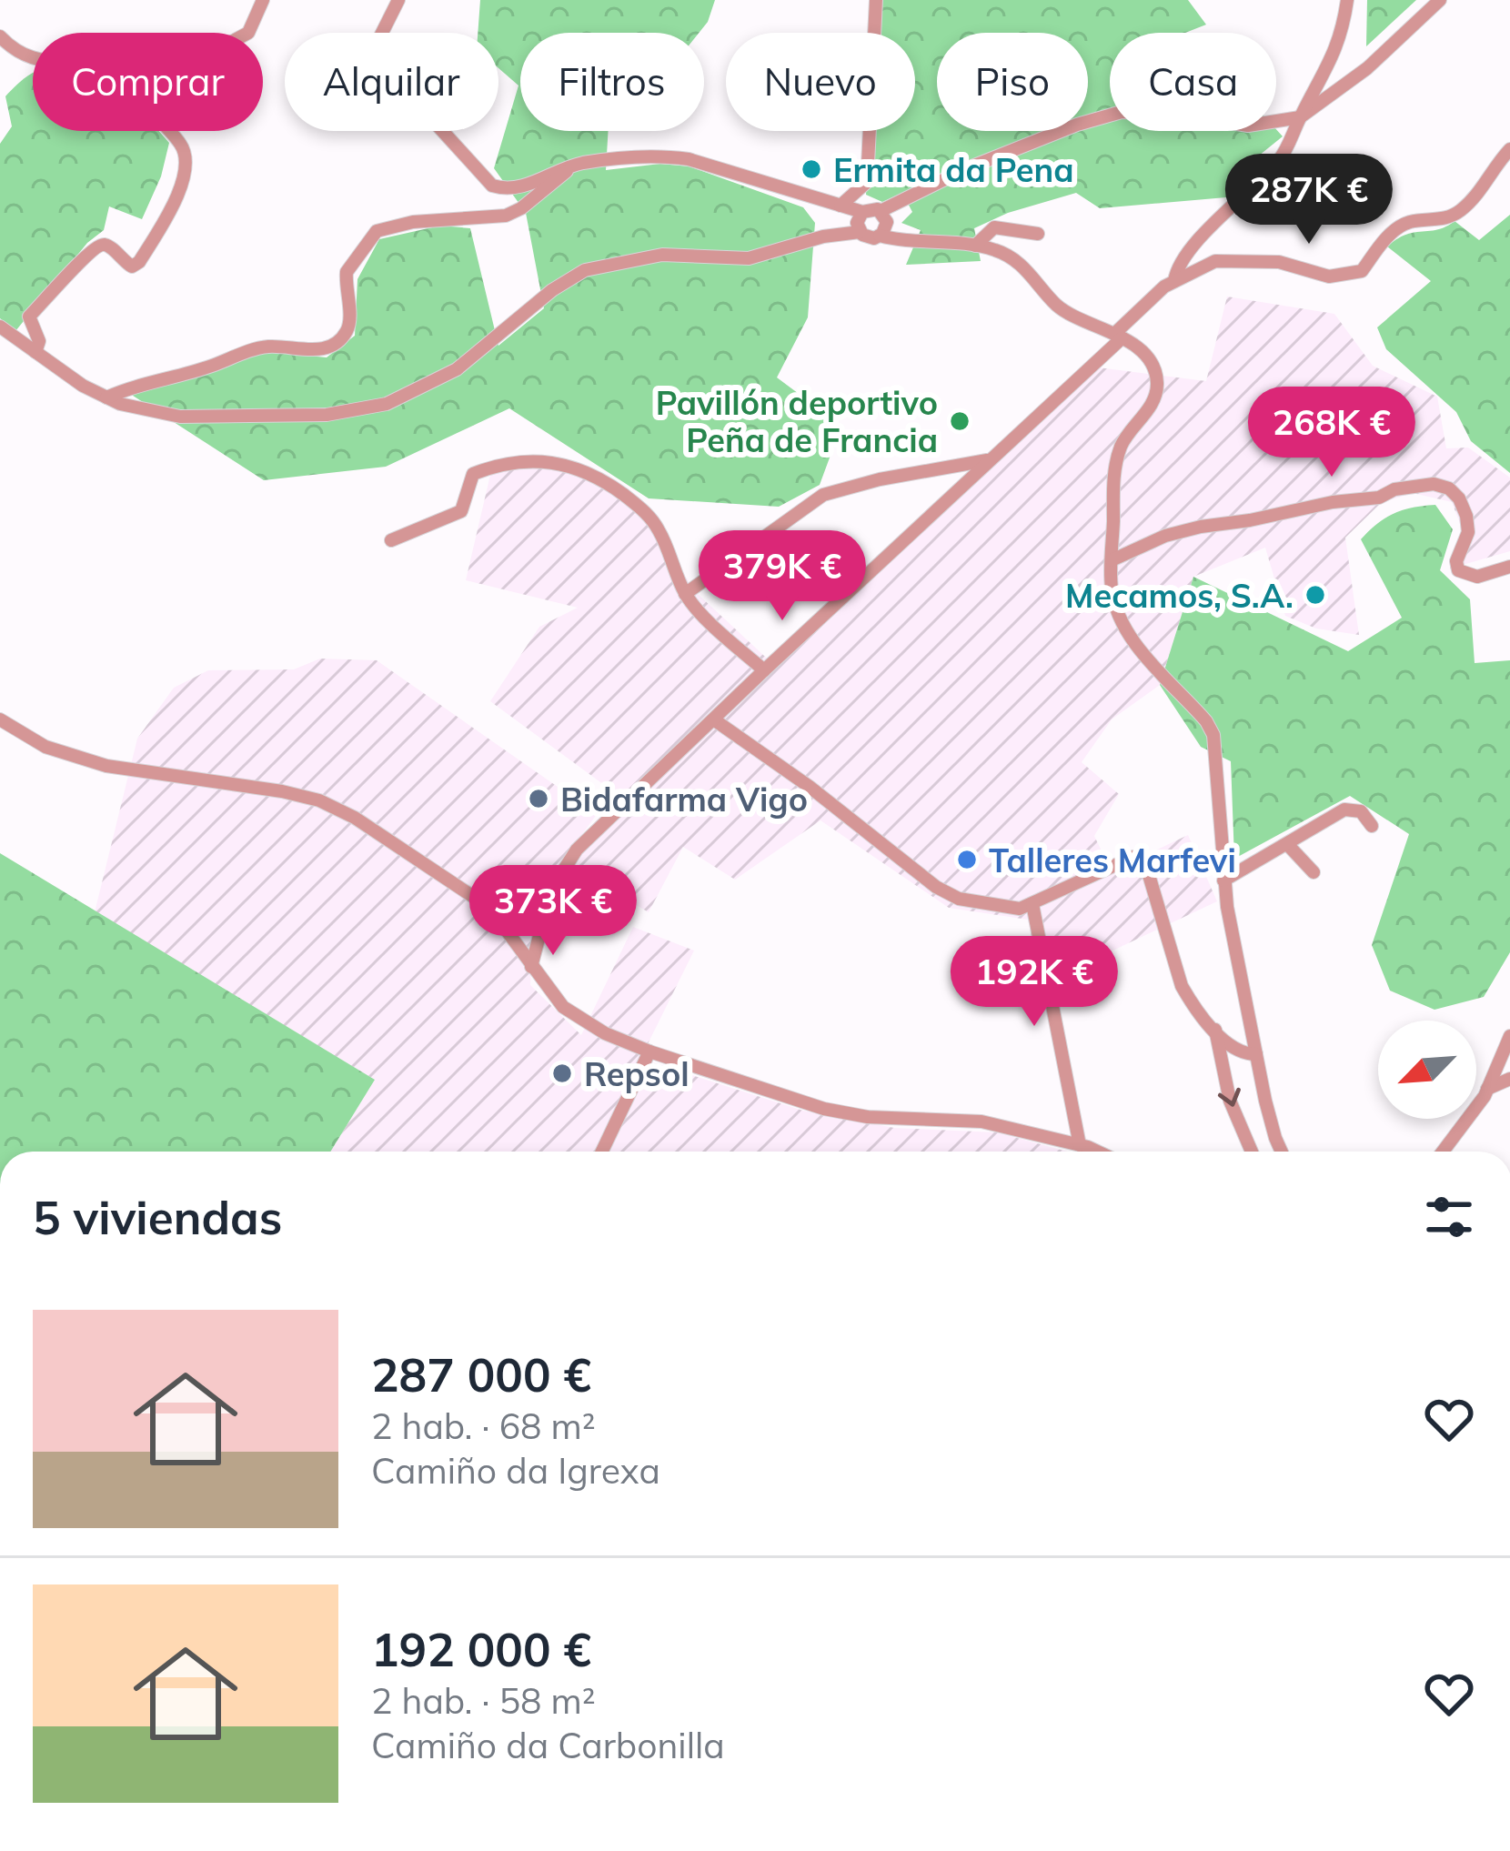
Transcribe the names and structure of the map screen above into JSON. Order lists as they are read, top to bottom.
{
  "places": [
    "Ermita da Pena",
    "Pavillón deportivo Peña de Francia",
    "Mecamos, S.A.",
    "Bidafarma Vigo",
    "Talleres Marfevi",
    "Repsol"
  ],
  "north": "bottom left",
  "page": {
    "chip": [
      "Comprar",
      "Alquilar",
      "Filtros",
      "Nuevo",
      "Piso",
      "Casa"
    ],
    "price": [
      "287K €",
      "268K €",
      "379K €",
      "373K €",
      "192K €"
    ],
    "heading": "5 viviendas",
    "list": [
      {
        "name": "287 000 €",
        "note": "2 hab. · 68 m² · Camiño da Igrexa"
      },
      {
        "name": "192 000 €",
        "note": "2 hab. · 58 m² · Camiño da Carbonilla"
      }
    ]
  }
}
